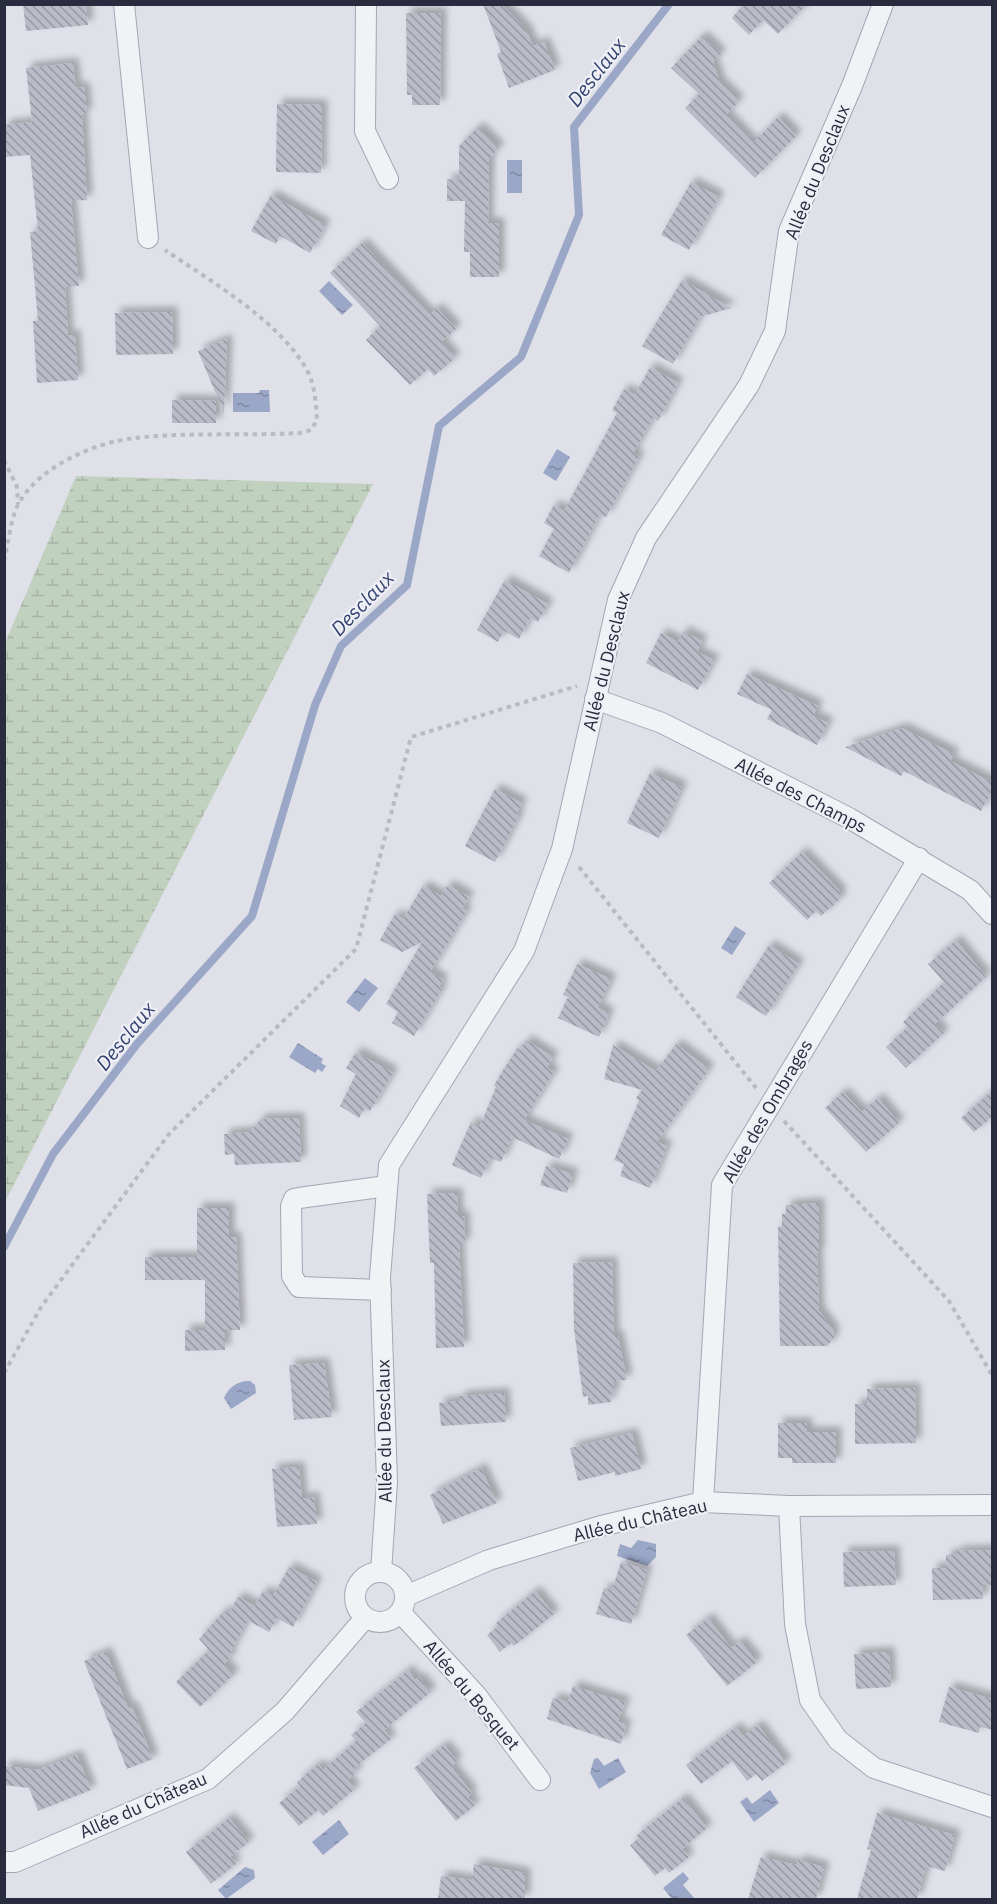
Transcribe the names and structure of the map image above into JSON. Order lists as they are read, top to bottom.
{
  "streets": {
    "street": [
      "Allée du Desclaux",
      "Allée des Champs",
      "Allée des Ombrages",
      "Allée du Château",
      "Allée du Bosquet"
    ]
  },
  "crossings": [
    ["Allée du Desclaux", "Allée des Champs"],
    ["Allée du Desclaux", "Allée du Château"],
    ["Allée du Desclaux", "Allée du Bosquet"],
    ["Allée des Champs", "Allée des Ombrages"],
    ["Allée des Ombrages", "Allée du Château"],
    ["Allée du Château", "Allée du Bosquet"]
  ],
  "water": ["Desclaux"]
}
